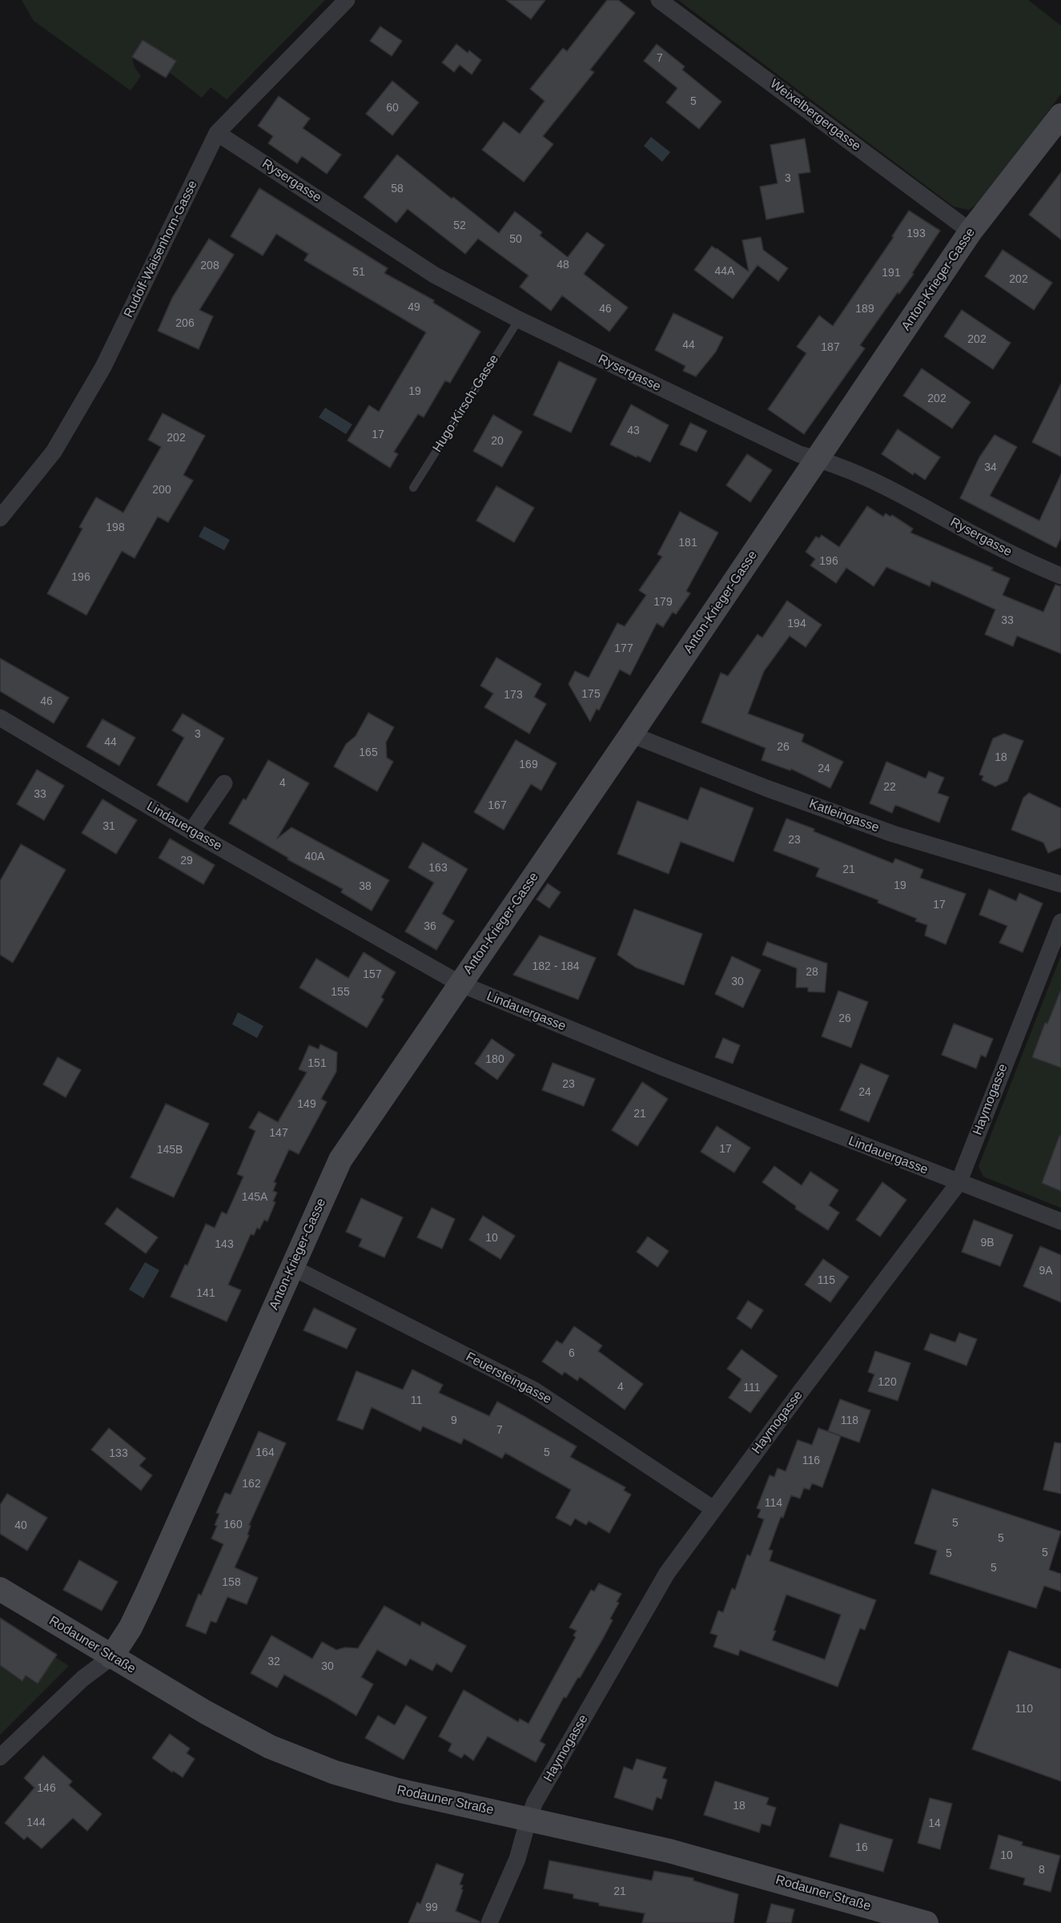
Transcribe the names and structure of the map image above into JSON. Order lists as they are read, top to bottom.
{
  "streets": {
    "street": [
      "Weixelbergergasse",
      "Rysergasse",
      "Rudolf-Waisenhorn-Gasse",
      "Anton-Krieger-Gasse",
      "Katleingasse",
      "Lindauergasse",
      "Haymogasse",
      "Feuersteingasse",
      "Rodauner Straße"
    ],
    "lane": ["Hugo-Kirsch-Gasse"]
  },
  "crossings": [
    ["Weixelbergergasse", "Anton-Krieger-Gasse"],
    ["Rysergasse", "Rudolf-Waisenhorn-Gasse"],
    ["Rysergasse", "Anton-Krieger-Gasse"],
    ["Rysergasse", "Hugo-Kirsch-Gasse"],
    ["Anton-Krieger-Gasse", "Katleingasse"],
    ["Anton-Krieger-Gasse", "Lindauergasse"],
    ["Anton-Krieger-Gasse", "Feuersteingasse"],
    ["Anton-Krieger-Gasse", "Rodauner Straße"],
    ["Lindauergasse", "Haymogasse"],
    ["Haymogasse", "Feuersteingasse"],
    ["Haymogasse", "Rodauner Straße"]
  ],
  "house_numbers": [
    "7",
    "5",
    "60",
    "3",
    "58",
    "52",
    "193",
    "50",
    "48",
    "208",
    "44A",
    "51",
    "191",
    "202",
    "49",
    "46",
    "189",
    "206",
    "202",
    "44",
    "187",
    "19",
    "202",
    "43",
    "17",
    "202",
    "20",
    "34",
    "200",
    "198",
    "181",
    "196",
    "196",
    "179",
    "33",
    "194",
    "177",
    "175",
    "173",
    "46",
    "3",
    "44",
    "26",
    "165",
    "18",
    "169",
    "24",
    "4",
    "22",
    "33",
    "167",
    "31",
    "23",
    "40A",
    "29",
    "163",
    "21",
    "19",
    "38",
    "17",
    "36",
    "182 - 184",
    "28",
    "157",
    "30",
    "155",
    "26",
    "180",
    "151",
    "23",
    "24",
    "149",
    "21",
    "147",
    "17",
    "145B",
    "145A",
    "10",
    "9B",
    "143",
    "9A",
    "115",
    "141",
    "6",
    "120",
    "4",
    "111",
    "11",
    "9",
    "118",
    "7",
    "164",
    "5",
    "133",
    "116",
    "162",
    "114",
    "5",
    "160",
    "40",
    "5",
    "5",
    "5",
    "5",
    "158",
    "32",
    "30",
    "110",
    "146",
    "18",
    "144",
    "14",
    "16",
    "10",
    "8",
    "21",
    "99"
  ]
}
